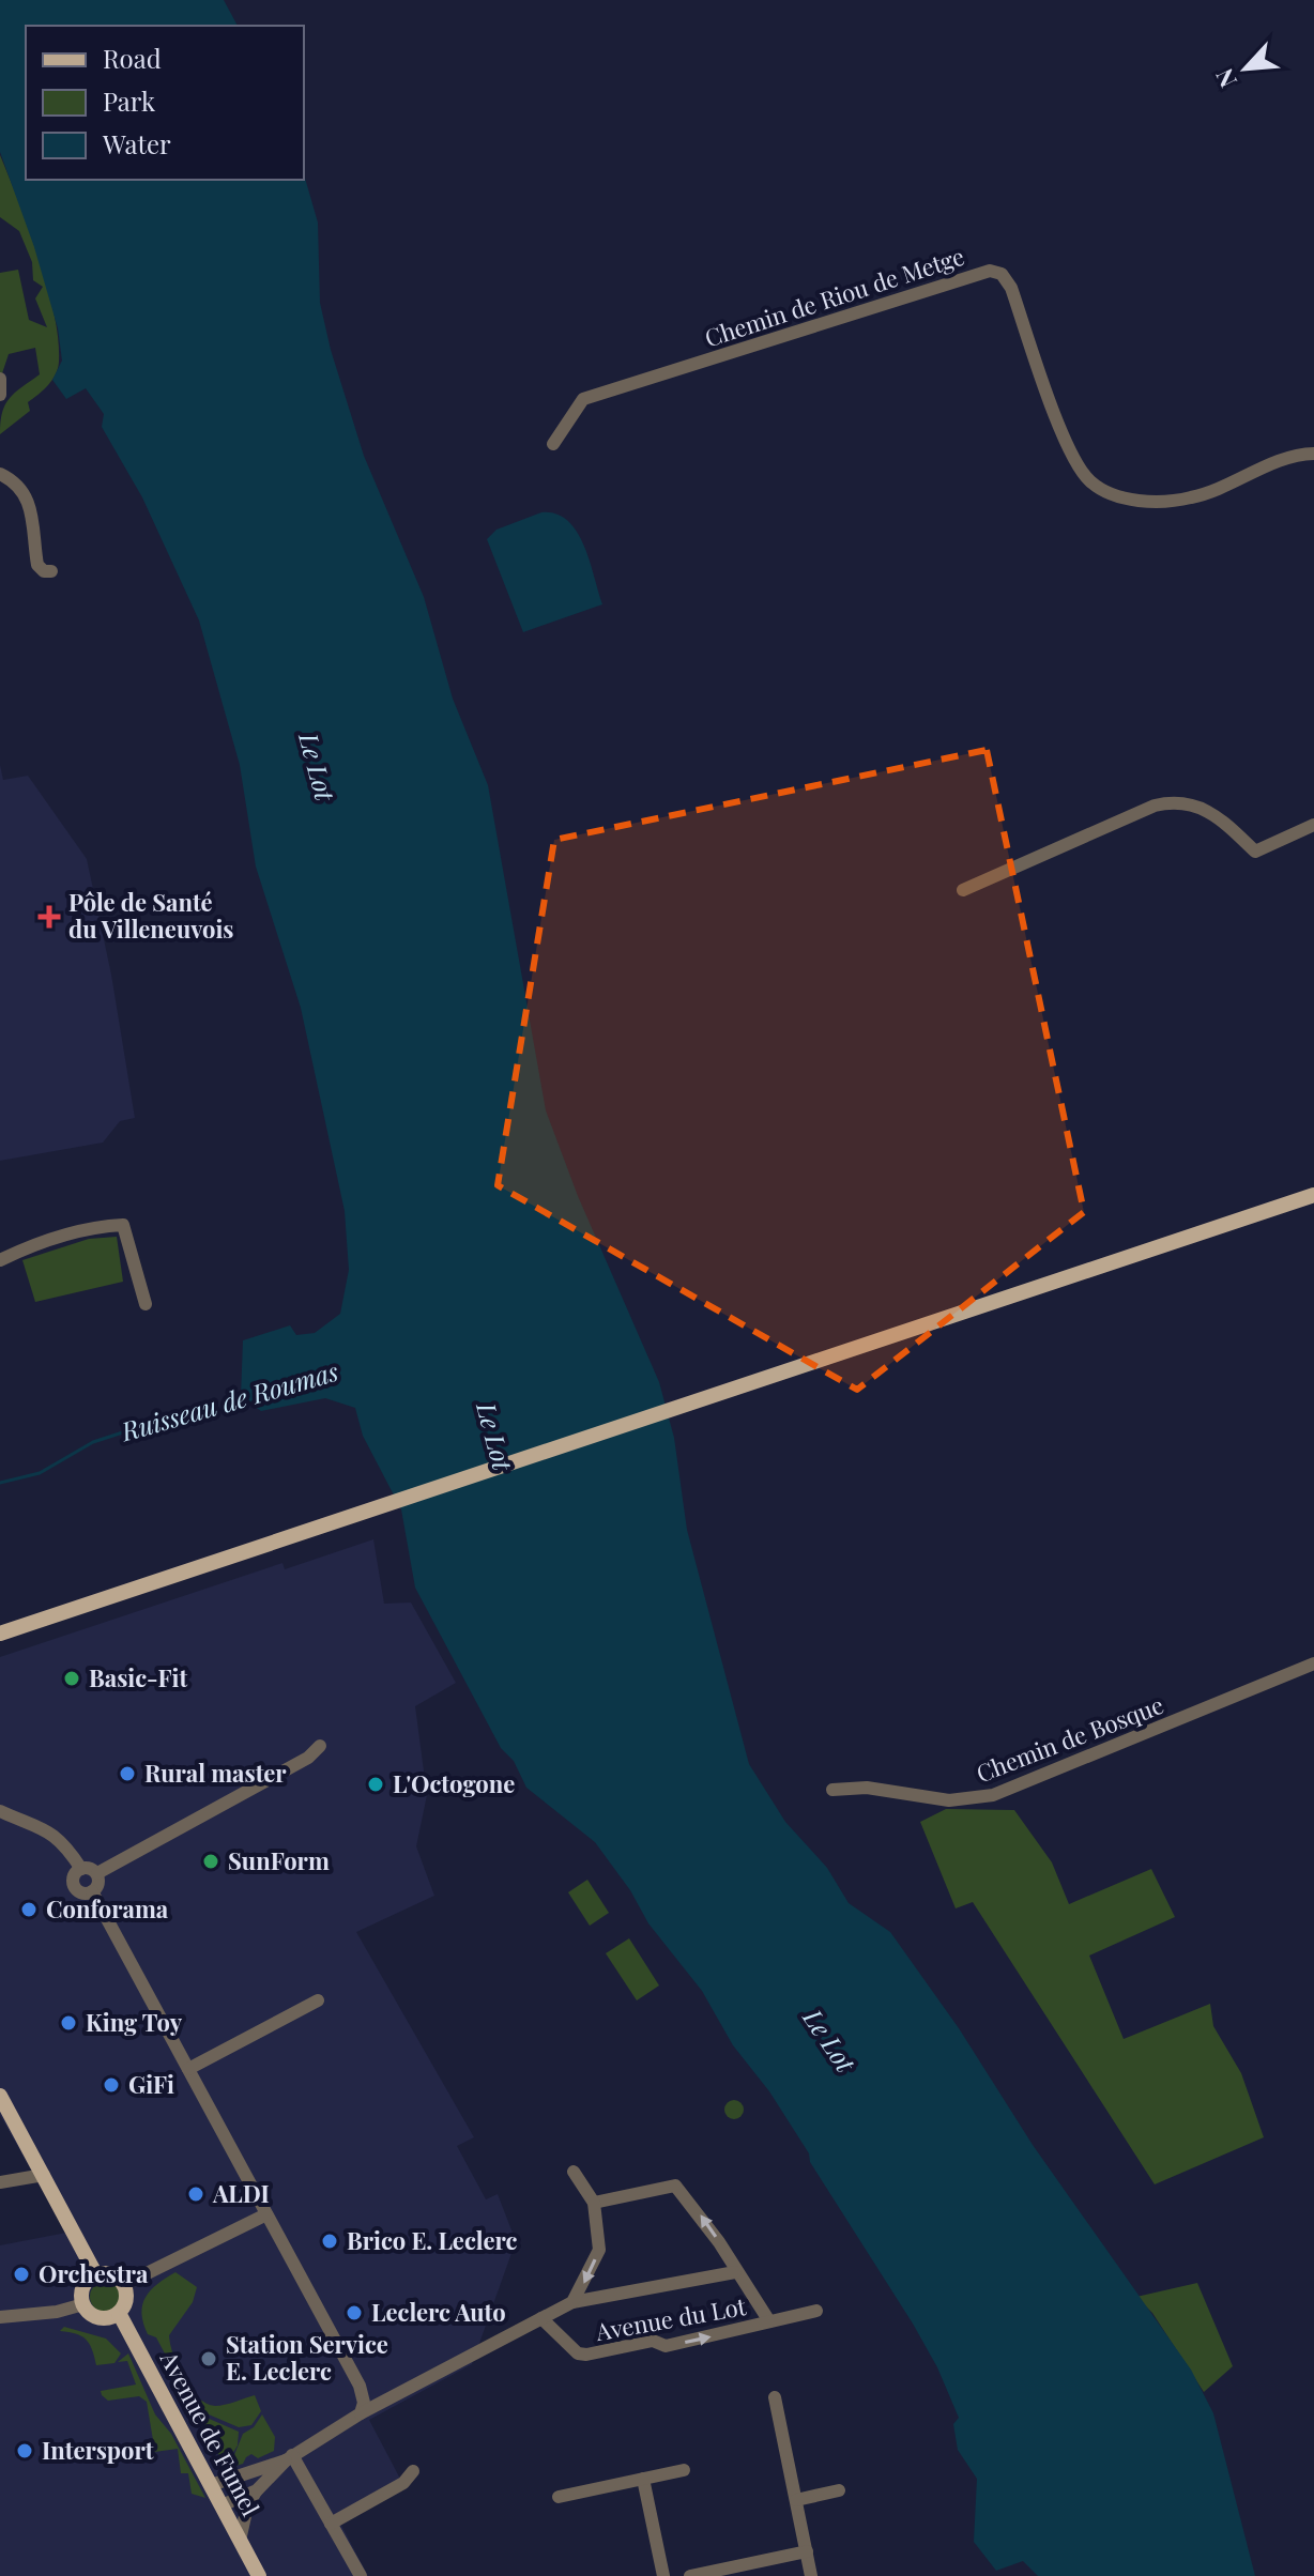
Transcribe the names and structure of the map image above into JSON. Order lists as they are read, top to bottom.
{
  "streets": {
    "main road": ["Avenue de Fumel"],
    "street": ["Chemin de Riou de Metge", "Chemin de Bosque", "Avenue du Lot"]
  },
  "water": ["Le Lot", "Ruisseau de Roumas"],
  "places": {
    "health": ["Pôle de Santé du Villeneuvois"],
    "other": [
      "Basic-Fit",
      "Rural master",
      "L'Octogone",
      "SunForm",
      "Conforama",
      "King Toy",
      "GiFi",
      "ALDI",
      "Brico E. Leclerc",
      "Orchestra",
      "Leclerc Auto",
      "Station Service E. Leclerc",
      "Intersport"
    ]
  },
  "legend": ["Road", "Park", "Water"],
  "north": "bottom left"
}
